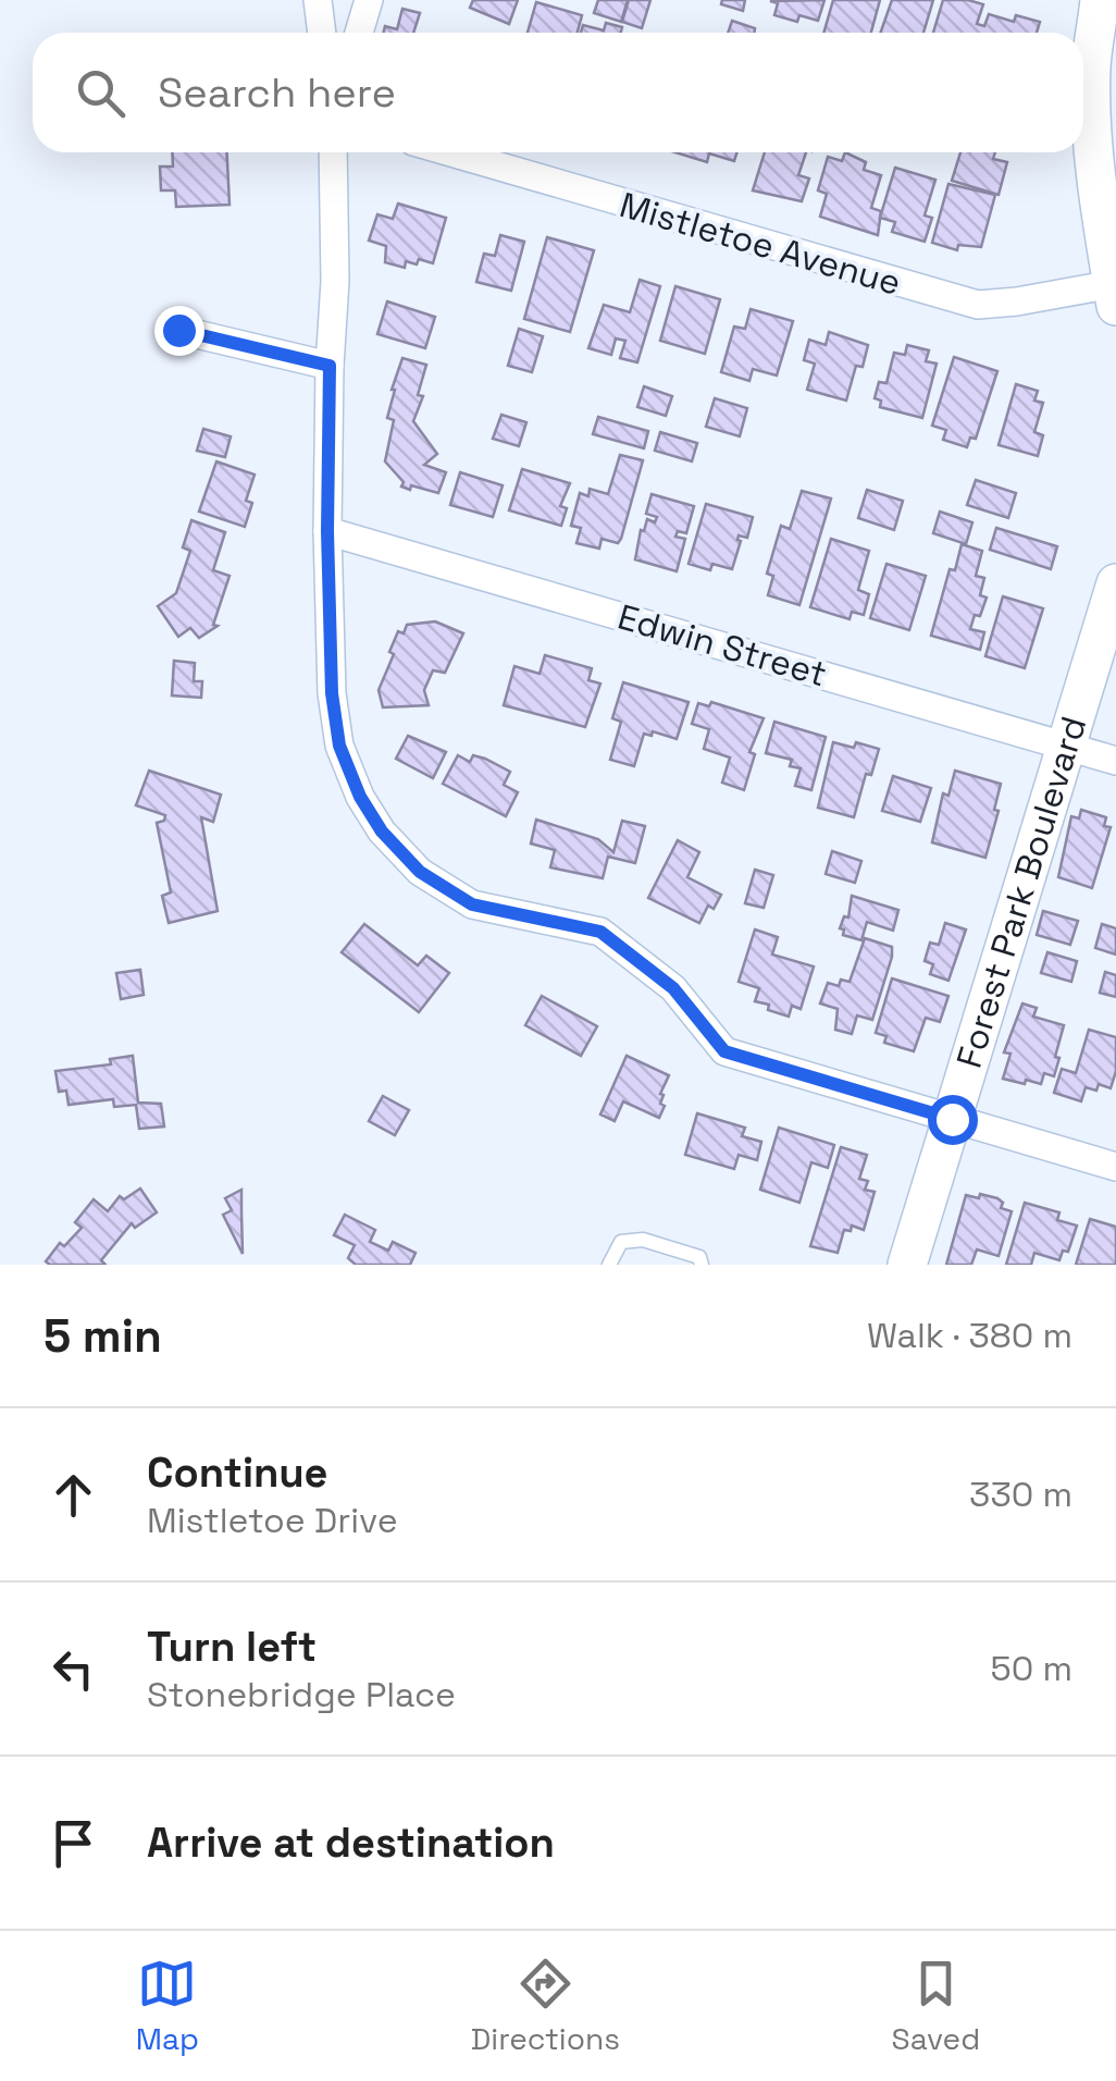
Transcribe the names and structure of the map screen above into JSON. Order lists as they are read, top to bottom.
{
  "streets": {
    "main road": ["Forest Park Boulevard"],
    "street": ["Mistletoe Avenue", "Edwin Street"]
  },
  "crossings": [
    ["Edwin Street", "Forest Park Boulevard"]
  ],
  "page": {
    "search": "Search here",
    "heading": ["5 min", "Walk · 380 m"],
    "list": [
      ["Continue", "Mistletoe Drive", "330 m"],
      ["Turn left", "Stonebridge Place", "50 m"],
      "Arrive at destination"
    ],
    "nav": ["Map", "Directions", "Saved"]
  }
}
